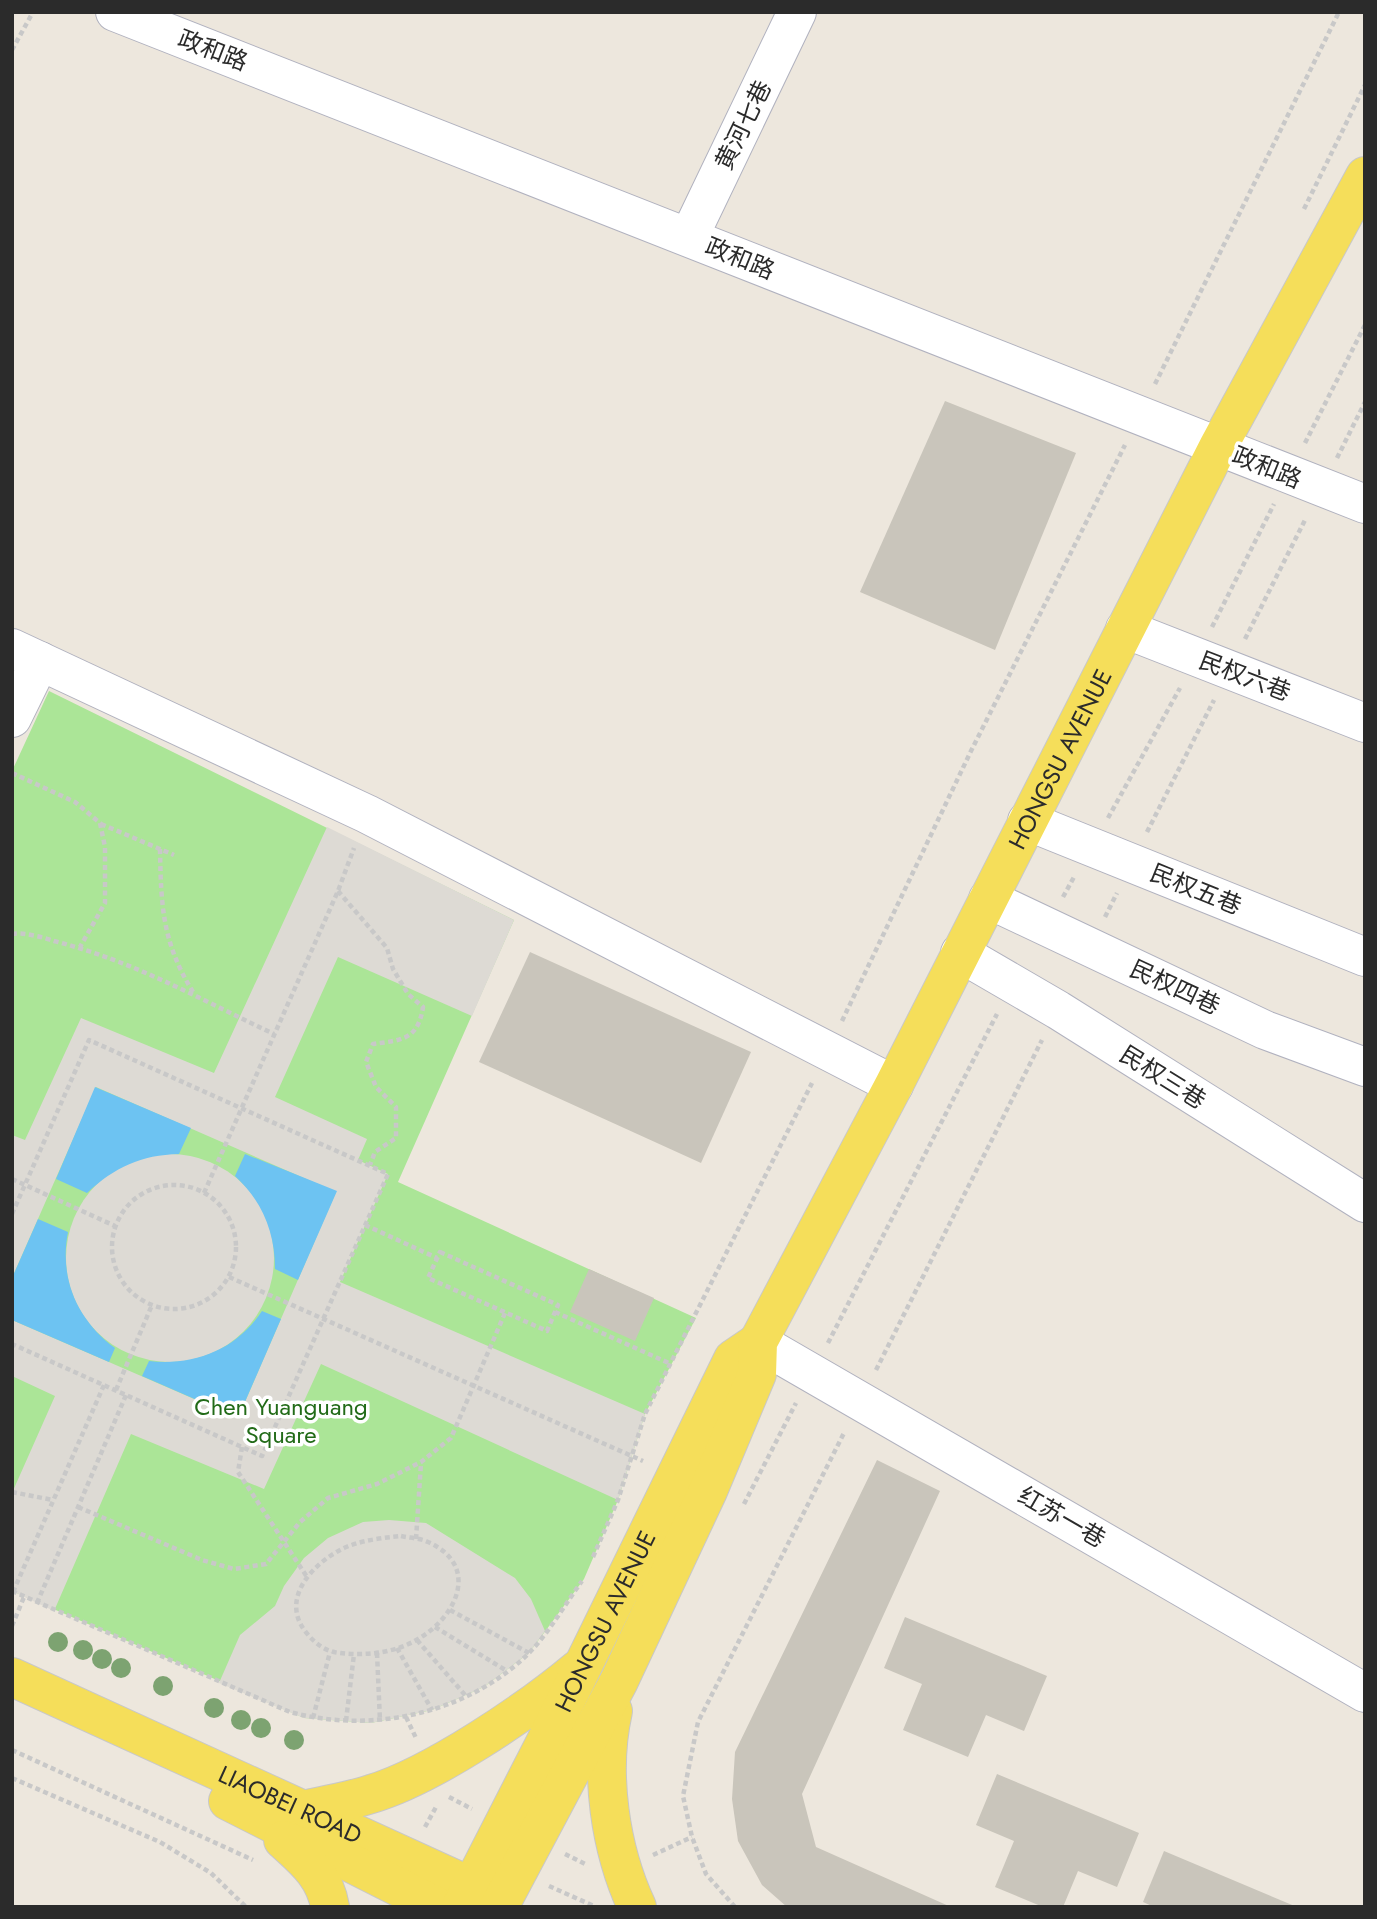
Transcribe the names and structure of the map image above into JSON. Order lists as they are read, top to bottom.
{
  "streets": {
    "main road": ["HONGSU AVENUE", "LIAOBEI ROAD"],
    "street": [
      "政和路",
      "黄河七巷",
      "民权六巷",
      "民权五巷",
      "民权四巷",
      "民权三巷",
      "红苏一巷"
    ]
  },
  "crossings": [
    ["政和路", "黄河七巷"],
    ["政和路", "HONGSU AVENUE"],
    ["民权六巷", "HONGSU AVENUE"],
    ["HONGSU AVENUE", "民权五巷"],
    ["HONGSU AVENUE", "民权四巷"],
    ["HONGSU AVENUE", "民权三巷"],
    ["HONGSU AVENUE", "红苏一巷"],
    ["HONGSU AVENUE", "LIAOBEI ROAD"]
  ],
  "parks": ["Chen Yuanguang Square"]
}
